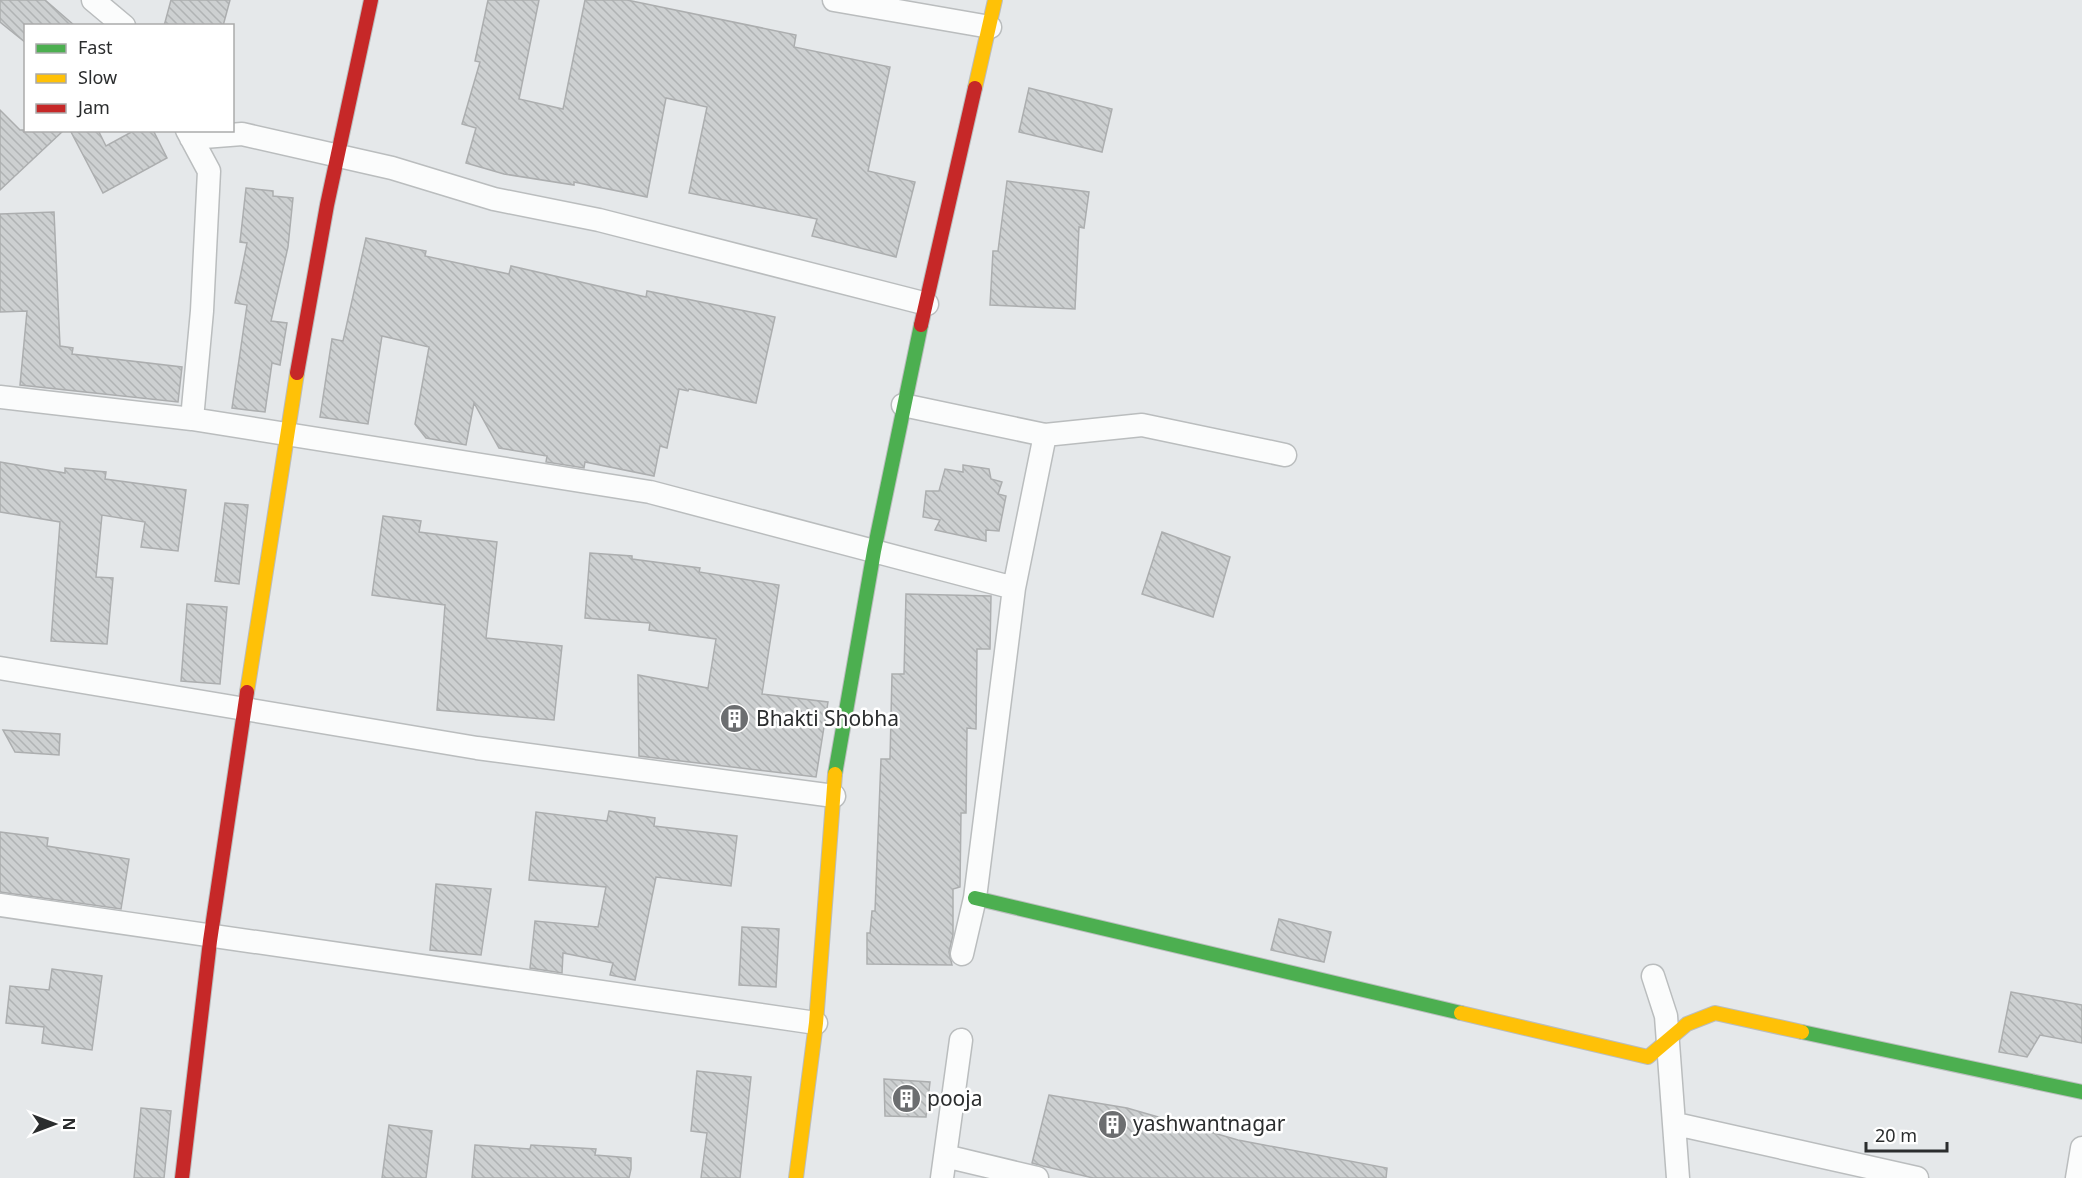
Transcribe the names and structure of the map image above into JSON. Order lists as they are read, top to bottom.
{
  "places": {
    "building": ["Bhakti Shobha", "pooja", "yashwantnagar"]
  },
  "legend": ["Fast", "Slow", "Jam"],
  "scale_bar": "20 m",
  "north": "right"
}
